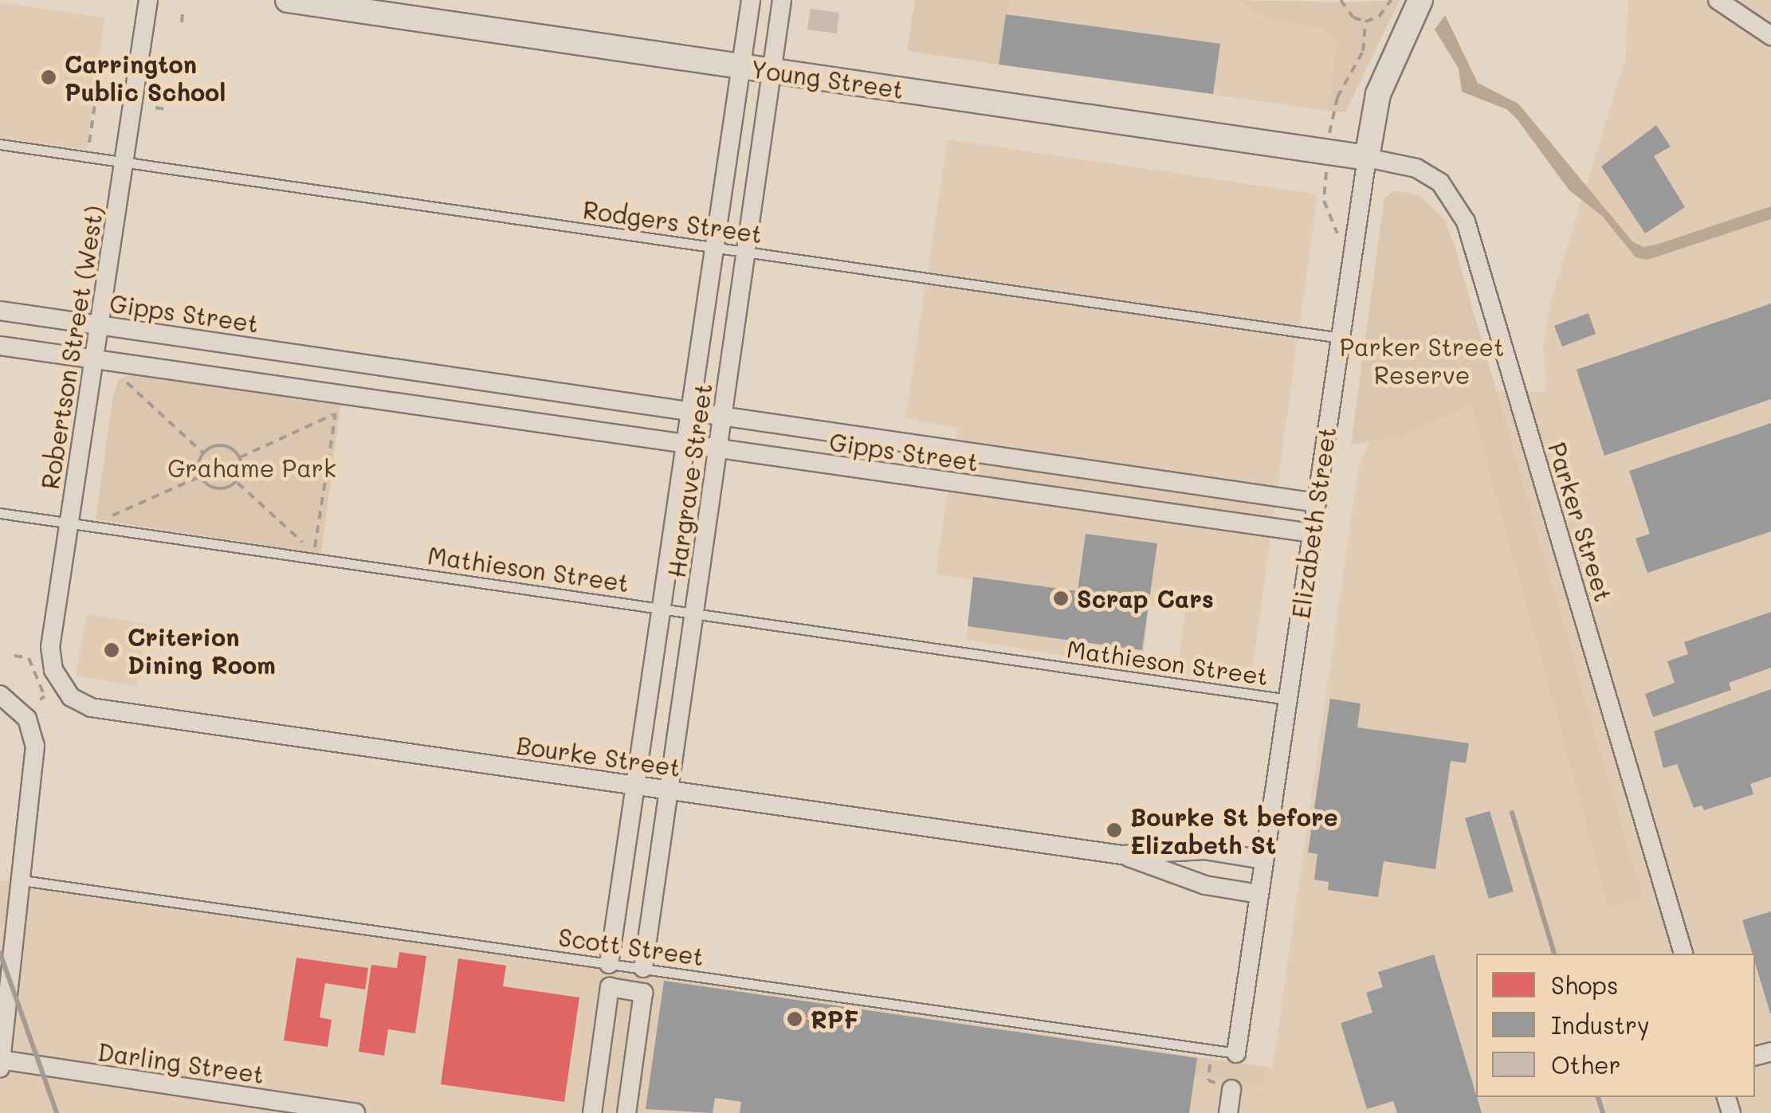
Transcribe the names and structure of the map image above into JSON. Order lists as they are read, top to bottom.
{
  "streets": {
    "main road": ["Young Street", "Elizabeth Street"],
    "street": [
      "Gipps Street",
      "Robertson Street (West)",
      "Hargrave Street",
      "Parker Street",
      "Bourke Street",
      "Darling Street"
    ],
    "lane": ["Rodgers Street", "Mathieson Street", "Scott Street"]
  },
  "crossings": [
    ["Young Street", "Hargrave Street"],
    ["Young Street", "Parker Street"],
    ["Young Street", "Elizabeth Street"],
    ["Rodgers Street", "Robertson Street (West)"],
    ["Rodgers Street", "Hargrave Street"],
    ["Rodgers Street", "Elizabeth Street"],
    ["Gipps Street", "Robertson Street (West)"],
    ["Gipps Street", "Hargrave Street"],
    ["Gipps Street", "Elizabeth Street"],
    ["Robertson Street (West)", "Mathieson Street"],
    ["Robertson Street (West)", "Bourke Street"],
    ["Hargrave Street", "Mathieson Street"],
    ["Hargrave Street", "Bourke Street"],
    ["Hargrave Street", "Scott Street"],
    ["Parker Street", "Elizabeth Street"],
    ["Elizabeth Street", "Mathieson Street"],
    ["Elizabeth Street", "Bourke Street"],
    ["Elizabeth Street", "Scott Street"]
  ],
  "parks": ["Parker Street Reserve", "Grahame Park"],
  "places": [
    "Carrington Public School",
    "Scrap Cars",
    "Criterion Dining Room",
    "Bourke St before Elizabeth St",
    "RPF"
  ],
  "legend": ["Shops", "Industry", "Other"]
}
